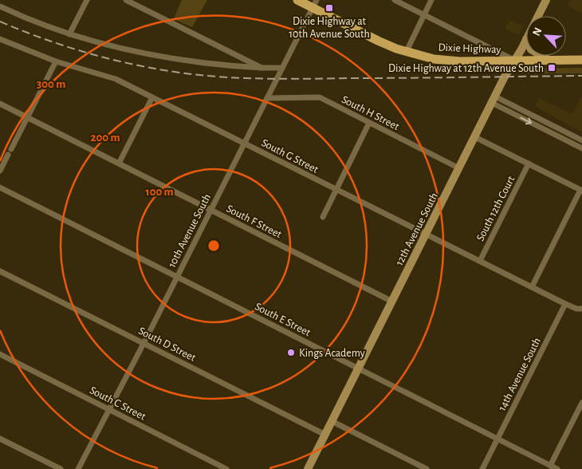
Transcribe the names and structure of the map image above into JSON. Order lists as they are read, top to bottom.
{
  "streets": {
    "main road": ["Dixie Highway"],
    "street": [
      "South H Street",
      "South G Street",
      "South 12th Court",
      "South F Street",
      "12th Avenue South",
      "10th Avenue South",
      "South E Street",
      "South D Street",
      "14th Avenue South",
      "South C Street"
    ]
  },
  "crossings": [
    ["Dixie Highway", "12th Avenue South"],
    ["Dixie Highway", "10th Avenue South"],
    ["South H Street", "12th Avenue South"],
    ["South H Street", "10th Avenue South"],
    ["South G Street", "South 12th Court"],
    ["South G Street", "12th Avenue South"],
    ["South G Street", "10th Avenue South"],
    ["South G Street", "14th Avenue South"],
    ["South F Street", "12th Avenue South"],
    ["South F Street", "10th Avenue South"],
    ["12th Avenue South", "South E Street"],
    ["12th Avenue South", "South D Street"],
    ["10th Avenue South", "South E Street"],
    ["10th Avenue South", "South D Street"],
    ["10th Avenue South", "South C Street"],
    ["South E Street", "14th Avenue South"]
  ],
  "places": {
    "transit": ["Dixie Highway at 10th Avenue South", "Dixie Highway at 12th Avenue South"],
    "other": ["Kings Academy"]
  },
  "north": "top left",
  "rings": ["300 m", "200 m", "100 m"]
}
